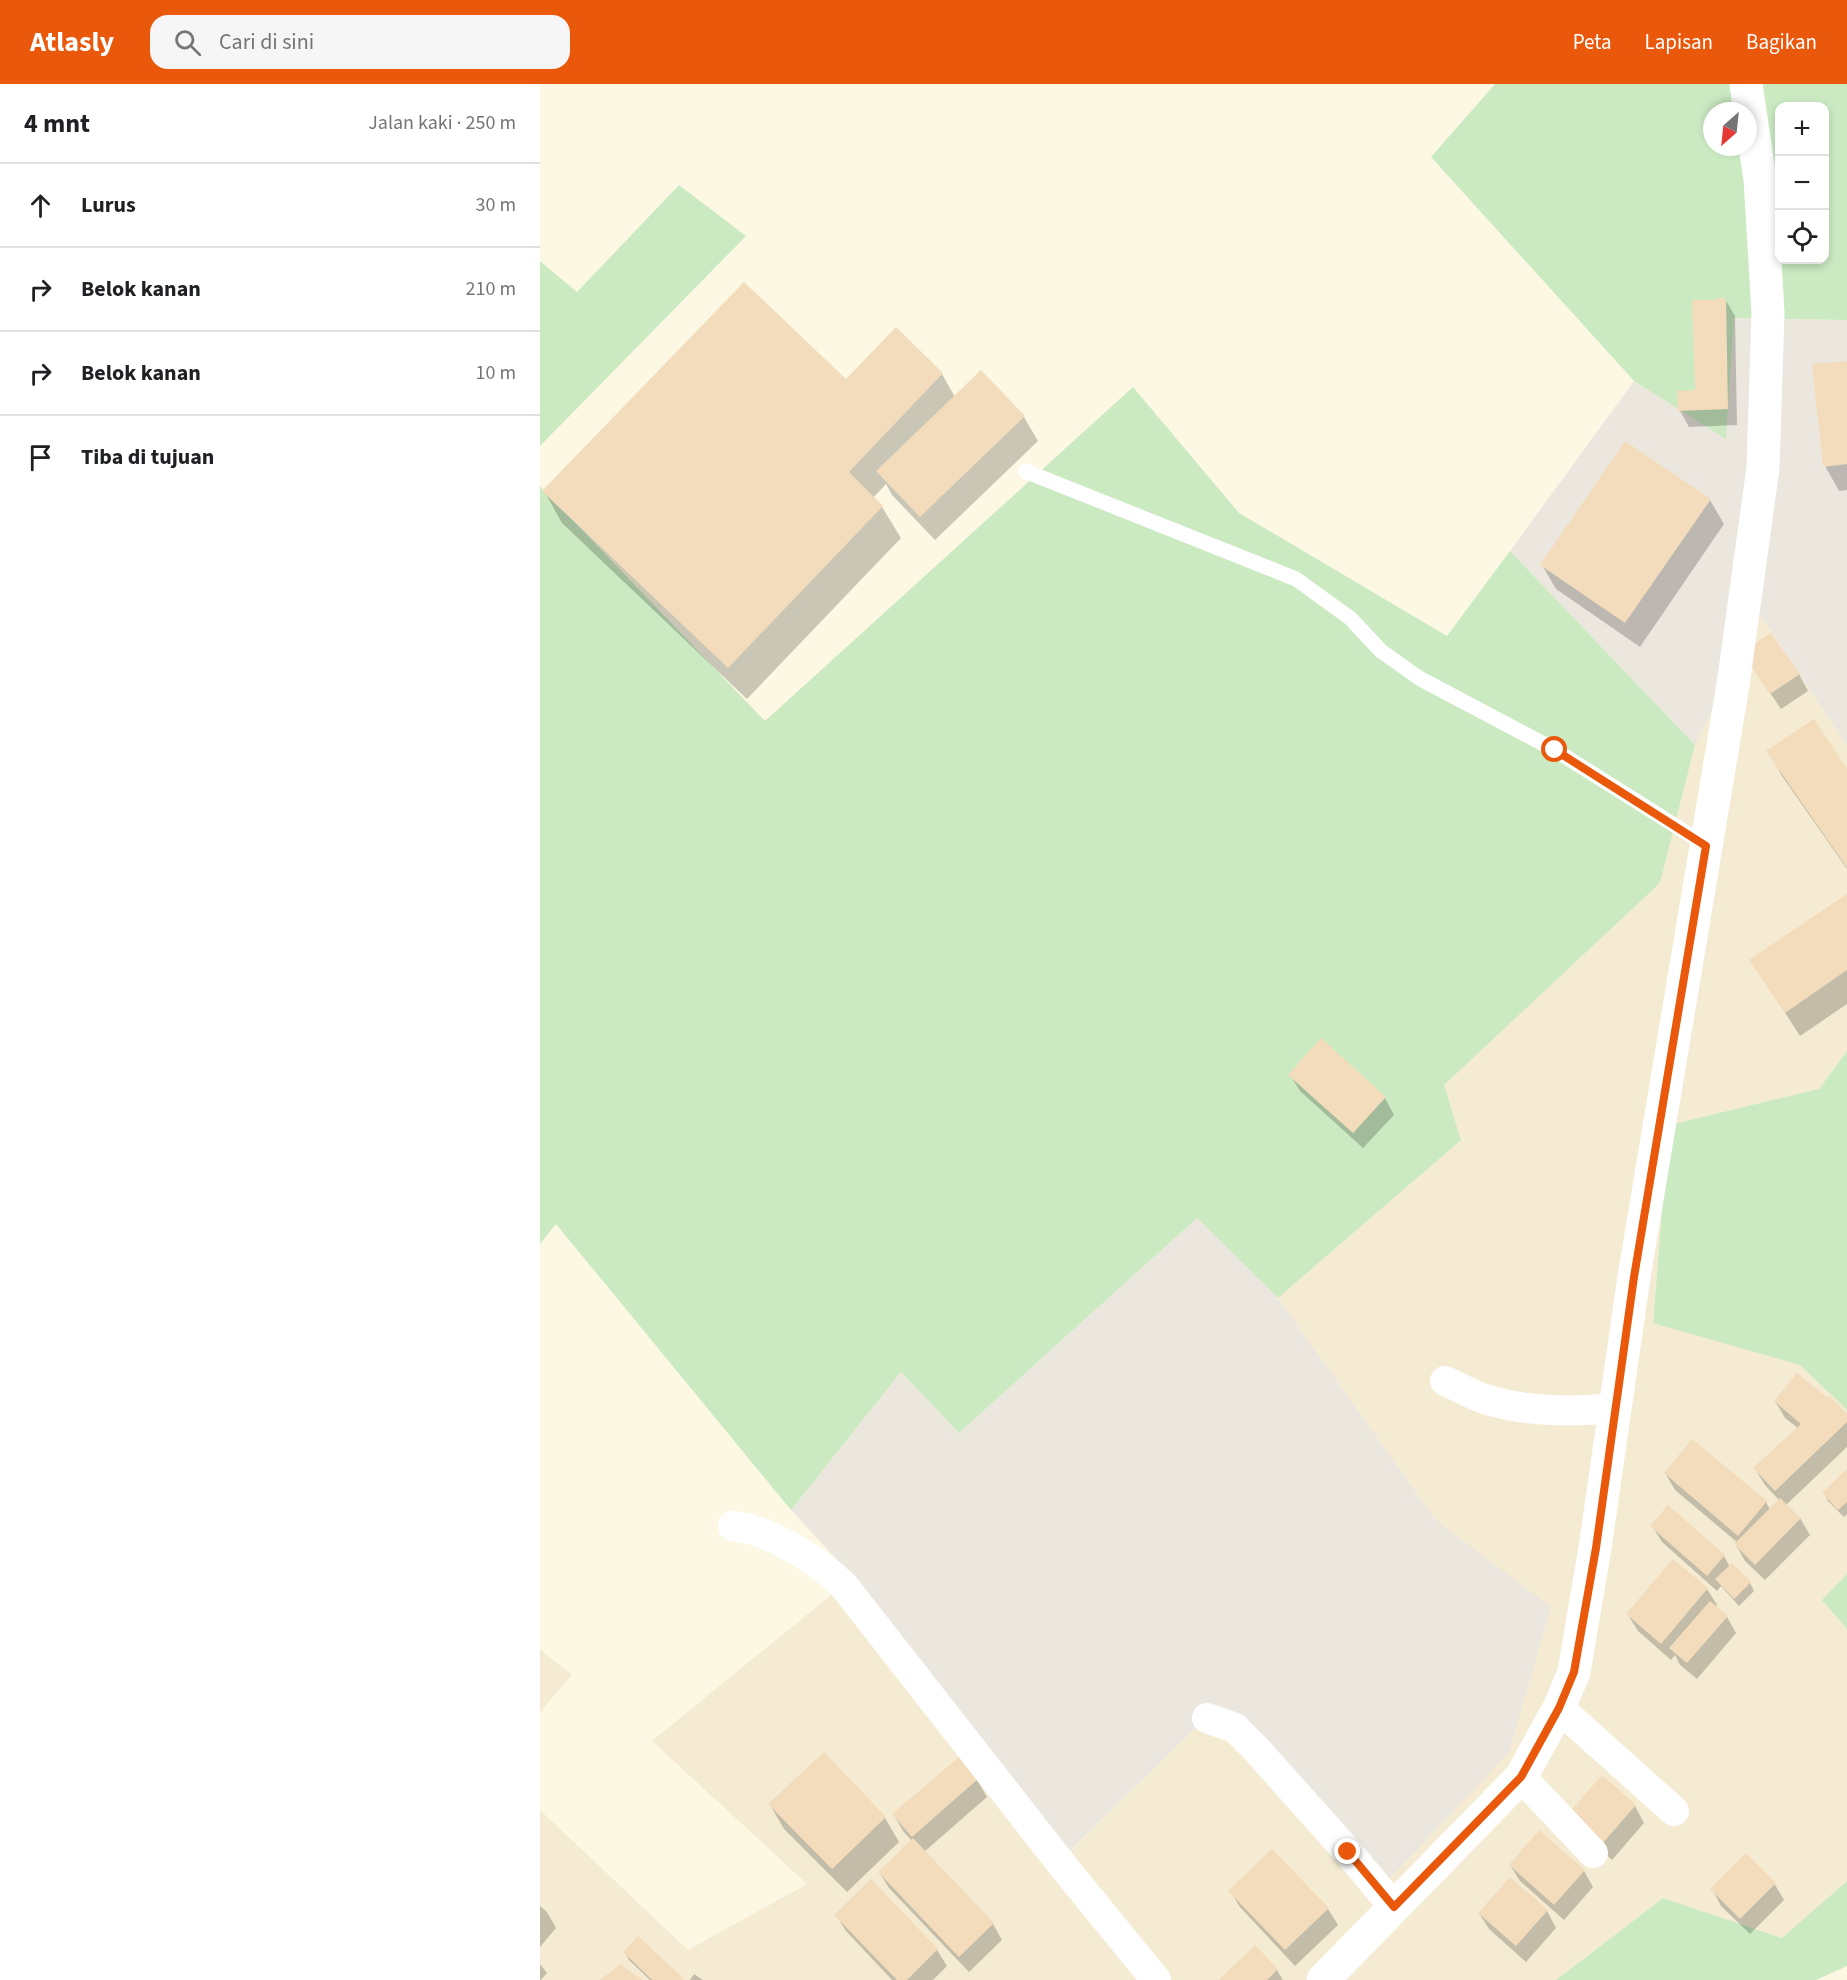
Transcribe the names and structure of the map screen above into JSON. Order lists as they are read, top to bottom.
{
  "north": "bottom left",
  "page": {
    "header": "Atlasly",
    "search": "Cari di sini",
    "nav": ["Peta", "Lapisan", "Bagikan"],
    "heading": ["4 mnt", "Jalan kaki · 250 m"],
    "map_buttons": ["+", "−"],
    "list": [
      ["Lurus", "30 m"],
      ["Belok kanan", "210 m"],
      ["Belok kanan", "10 m"],
      "Tiba di tujuan"
    ]
  }
}
